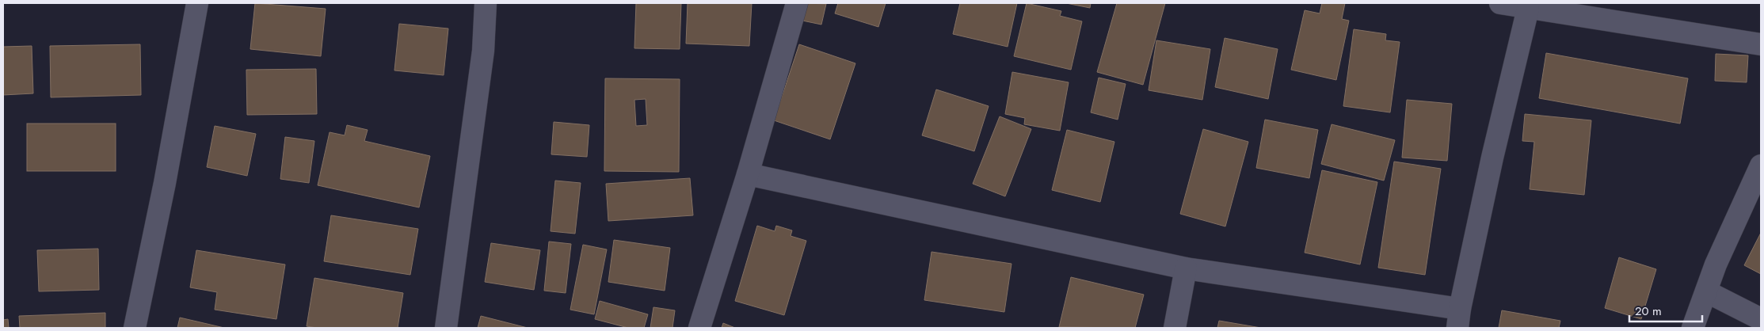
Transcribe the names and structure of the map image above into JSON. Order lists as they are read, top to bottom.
{
  "scale_bar": "20 m"
}
